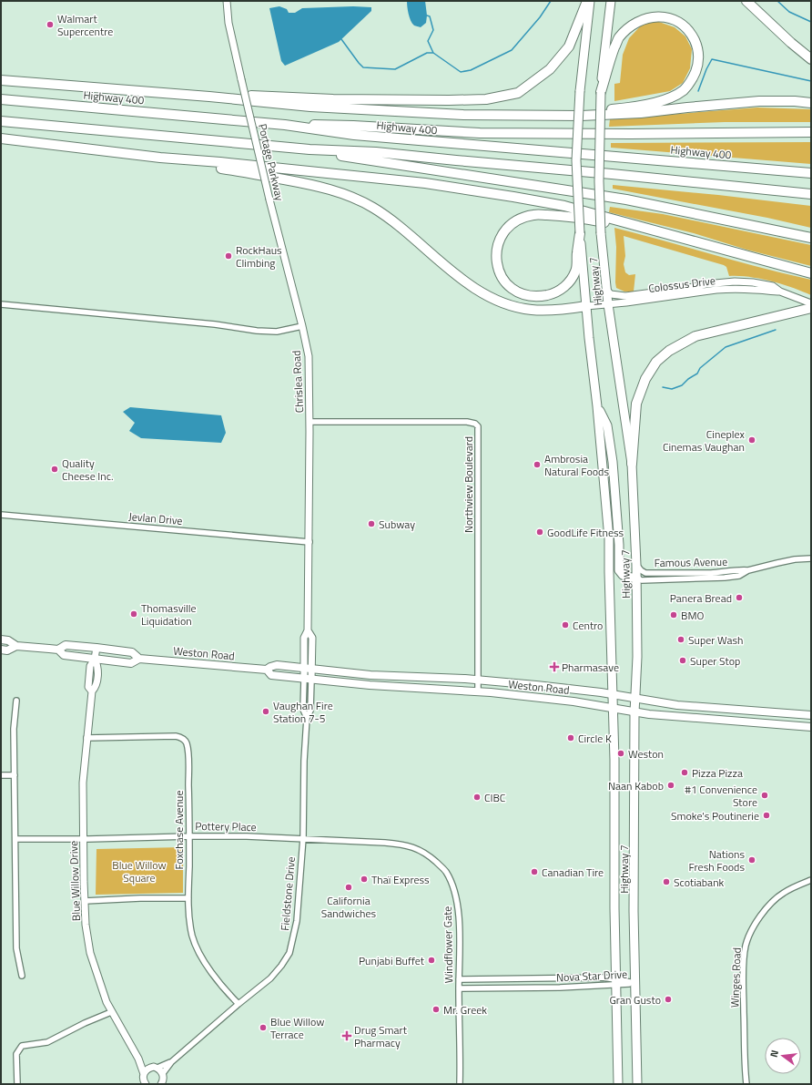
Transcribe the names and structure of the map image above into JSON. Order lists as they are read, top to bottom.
{
  "streets": {
    "highway": ["Highway 400"],
    "main road": ["Highway 7", "Weston Road"],
    "street": [
      "Portage Parkway",
      "Colossus Drive",
      "Chrislea Road",
      "Northview Boulevard",
      "Jevlan Drive",
      "Famous Avenue",
      "Pottery Place",
      "Foxchase Avenue",
      "Blue Willow Drive",
      "Fieldstone Drive",
      "Windflower Gate",
      "Nova Star Drive",
      "Winges Road"
    ]
  },
  "crossings": [
    ["Portage Parkway", "Chrislea Road"],
    ["Highway 7", "Colossus Drive"],
    ["Highway 7", "Famous Avenue"],
    ["Highway 7", "Weston Road"],
    ["Highway 7", "Nova Star Drive"],
    ["Chrislea Road", "Northview Boulevard"],
    ["Chrislea Road", "Jevlan Drive"],
    ["Chrislea Road", "Weston Road"],
    ["Chrislea Road", "Fieldstone Drive"],
    ["Northview Boulevard", "Weston Road"],
    ["Weston Road", "Blue Willow Drive"],
    ["Weston Road", "Fieldstone Drive"],
    ["Pottery Place", "Foxchase Avenue"],
    ["Pottery Place", "Blue Willow Drive"],
    ["Pottery Place", "Fieldstone Drive"],
    ["Pottery Place", "Windflower Gate"],
    ["Foxchase Avenue", "Blue Willow Drive"],
    ["Foxchase Avenue", "Fieldstone Drive"],
    ["Fieldstone Drive", "Windflower Gate"],
    ["Windflower Gate", "Nova Star Drive"]
  ],
  "parks": ["Blue Willow Square"],
  "places": {
    "other": [
      "Walmart Supercentre",
      "RockHaus Climbing",
      "Cineplex Cinemas Vaughan",
      "Ambrosia Natural Foods",
      "Quality Cheese Inc.",
      "Subway",
      "GoodLife Fitness",
      "Panera Bread",
      "Thomasville Liquidation",
      "BMO",
      "Centro",
      "Super Wash",
      "Super Stop",
      "Vaughan Fire Station 7-5",
      "Circle K",
      "Weston",
      "Pizza Pizza",
      "Naan Kabob",
      "#1 Convenience Store",
      "CIBC",
      "Smoke's Poutinerie",
      "Nations Fresh Foods",
      "Canadian Tire",
      "Thaï Express",
      "Scotiabank",
      "California Sandwiches",
      "Punjabi Buffet",
      "Gran Gusto",
      "Mr. Greek",
      "Blue Willow Terrace"
    ],
    "health": ["Pharmasave", "Drug Smart Pharmacy"]
  },
  "north": "left"
}
